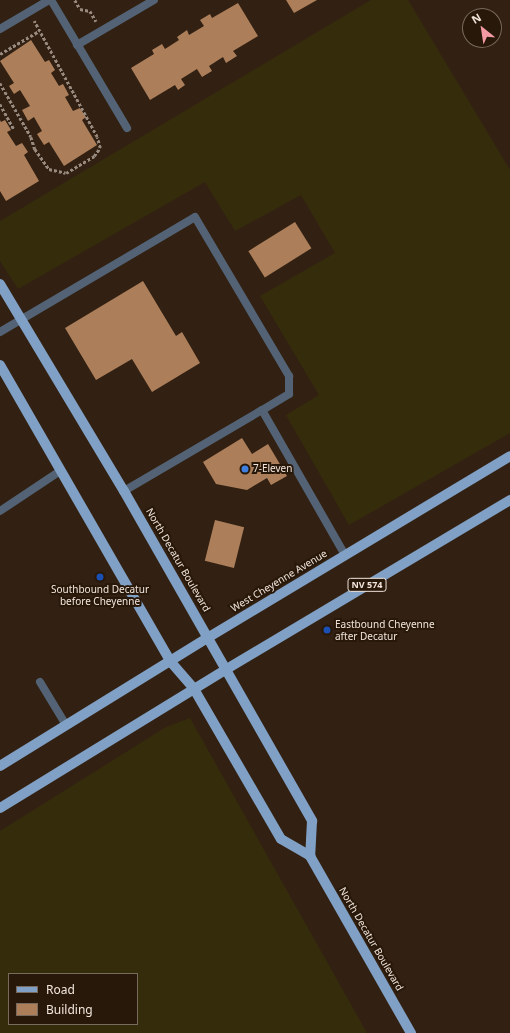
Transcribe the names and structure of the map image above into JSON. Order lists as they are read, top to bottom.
{
  "streets": {
    "main road": ["North Decatur Boulevard", "West Cheyenne Avenue", "NV 574"]
  },
  "crossings": [
    ["North Decatur Boulevard", "West Cheyenne Avenue"],
    ["North Decatur Boulevard", "NV 574"]
  ],
  "places": ["7-Eleven", "Southbound Decatur before Cheyenne", "Eastbound Cheyenne after Decatur"],
  "legend": ["Road", "Building"],
  "north": "top left"
}
